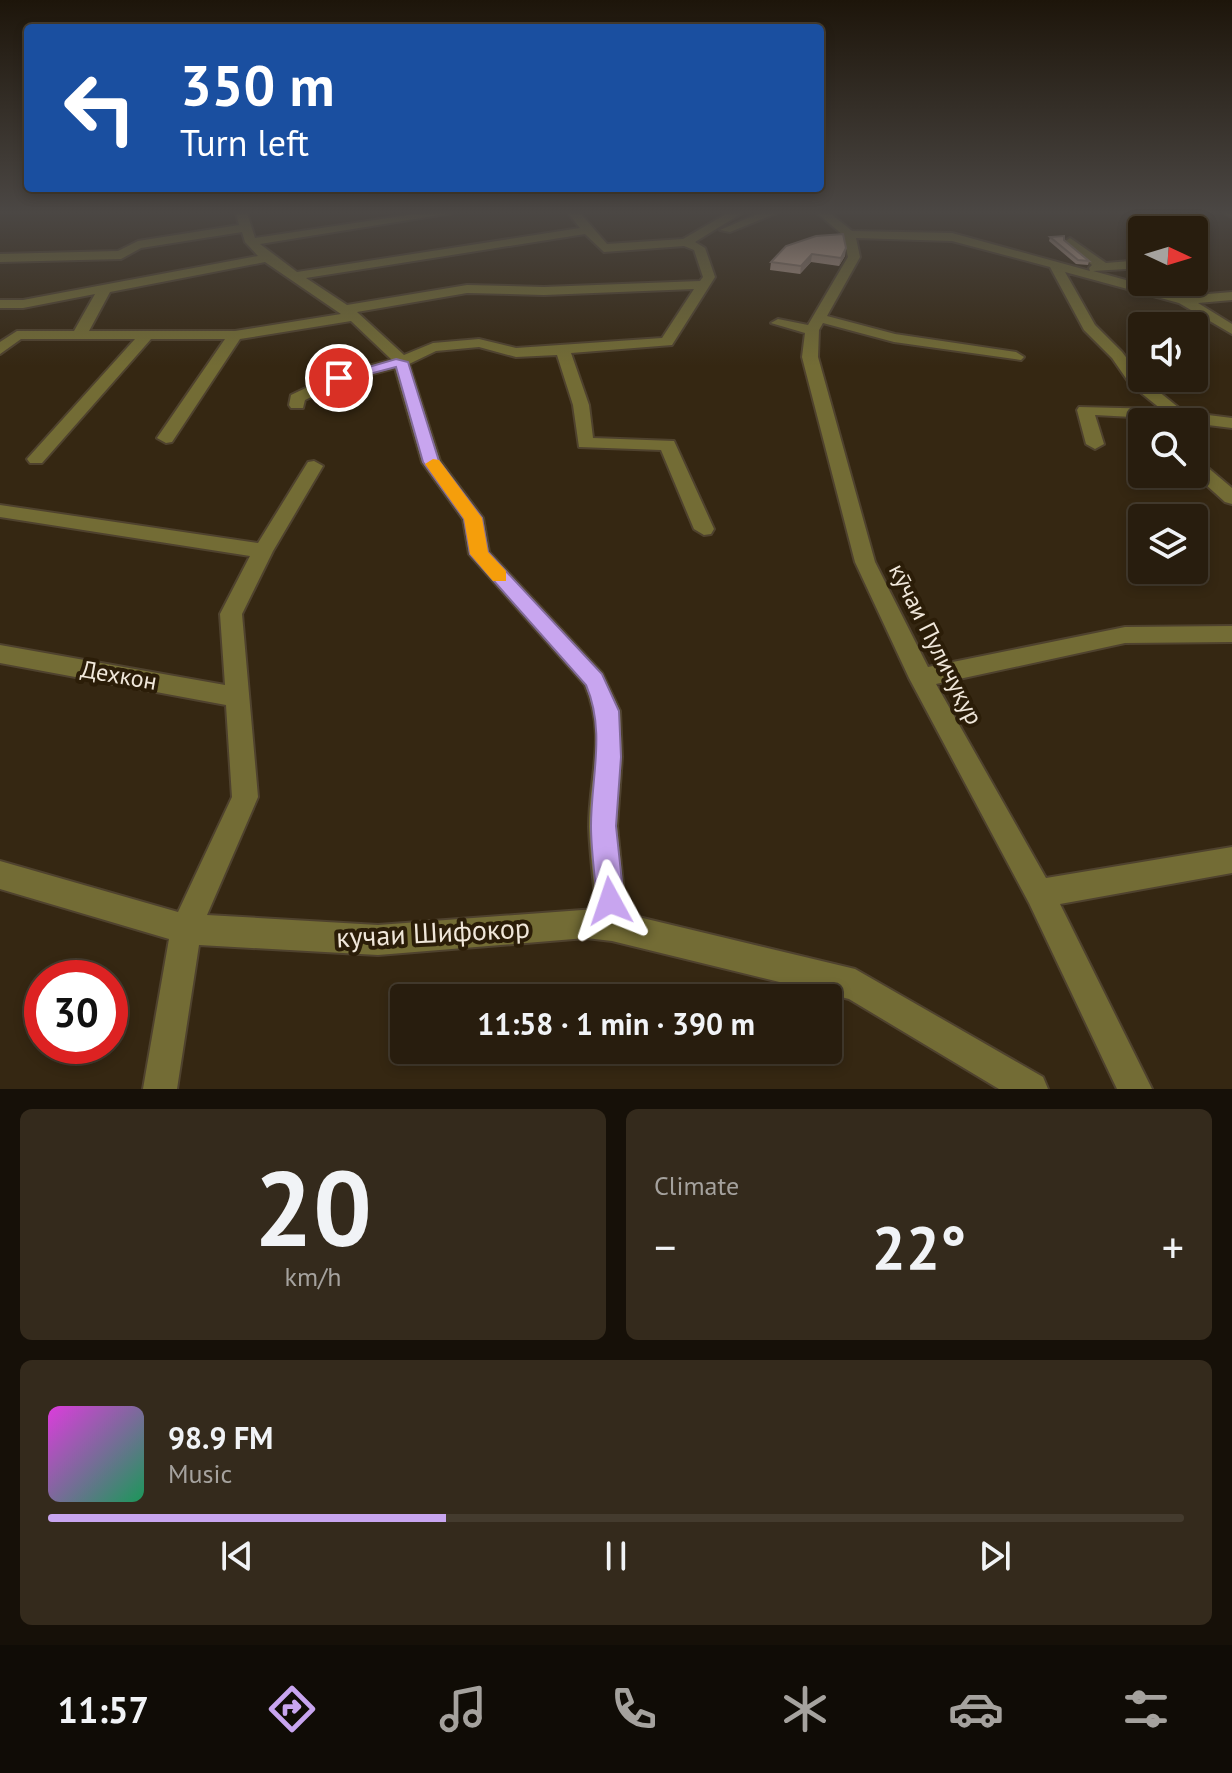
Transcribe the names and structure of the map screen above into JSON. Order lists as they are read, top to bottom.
{
  "streets": {
    "street": ["кӯчаи Пуличуқур", "Дехкон", "кучаи Шифокор"]
  },
  "north": "right",
  "page": {
    "turn": ["350 m", "Turn left"],
    "limit": "30",
    "trip": "11:58 · 1 min · 390 m",
    "tile": [
      ["20", "km/h"],
      "Climate"
    ],
    "heat": ["−", "22°", "+"],
    "song": ["98.9 FM", "Music"],
    "tabs": "11:57"
  }
}
